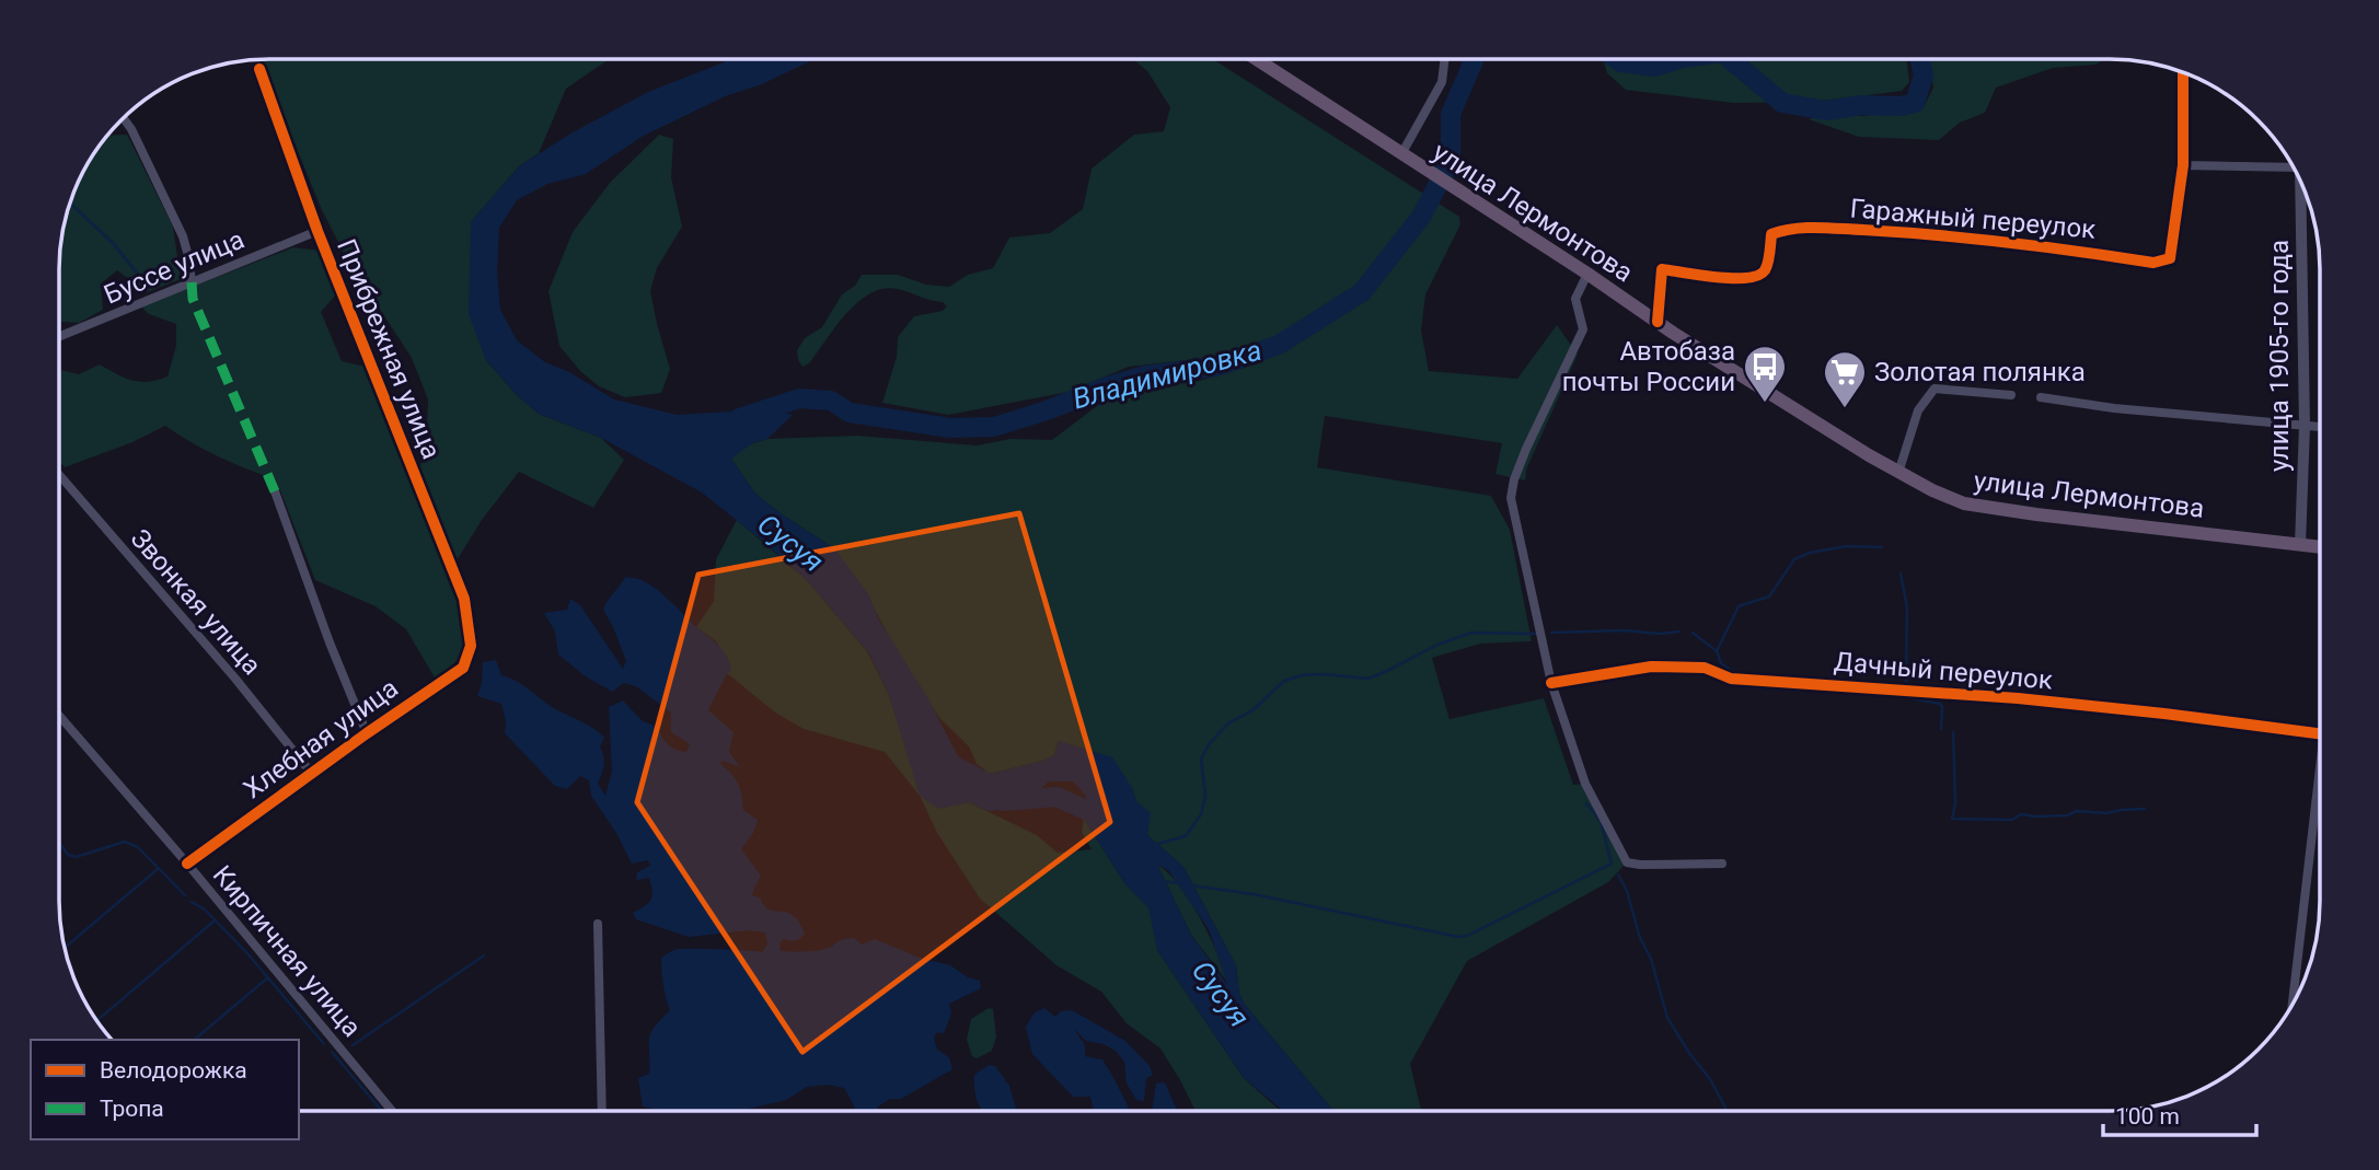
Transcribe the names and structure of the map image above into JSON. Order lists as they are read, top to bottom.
{
  "streets": {
    "highway": ["улица Лермонтова"],
    "street": [
      "Гаражный переулок",
      "Буссе улица",
      "Прибрежная улица",
      "улица 1905-го года",
      "Звонкая улица",
      "Дачный переулок",
      "Хлебная улица",
      "Кирпичная улица"
    ]
  },
  "crossings": [
    ["улица Лермонтова", "Гаражный переулок"],
    ["улица Лермонтова", "улица 1905-го года"],
    ["Буссе улица", "Прибрежная улица"],
    ["Прибрежная улица", "Хлебная улица"],
    ["Звонкая улица", "Хлебная улица"],
    ["Хлебная улица", "Кирпичная улица"]
  ],
  "water": ["Владимировка", "Сусуя"],
  "places": {
    "bus stop": ["Автобаза почты России"],
    "supermarket": ["Золотая полянка"]
  },
  "legend": ["Велодорожка", "Тропа"],
  "scale_bar": "100 m"
}
